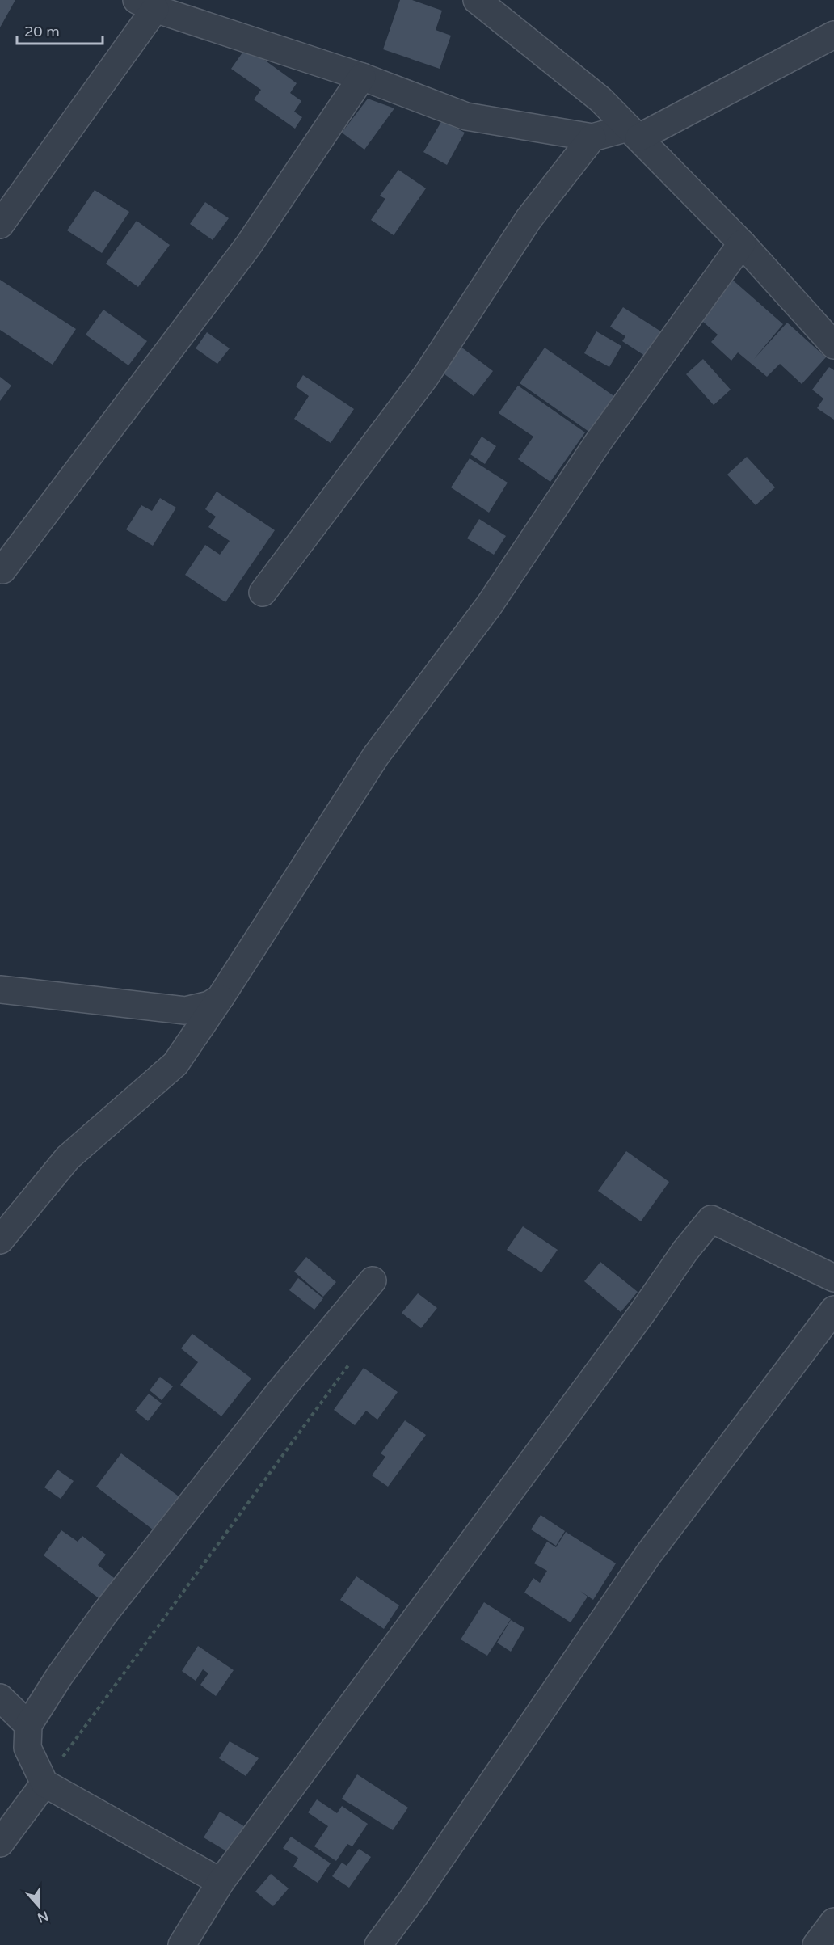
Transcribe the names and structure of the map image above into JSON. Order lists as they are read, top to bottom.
{
  "scale_bar": "20 m",
  "north": "bottom"
}
